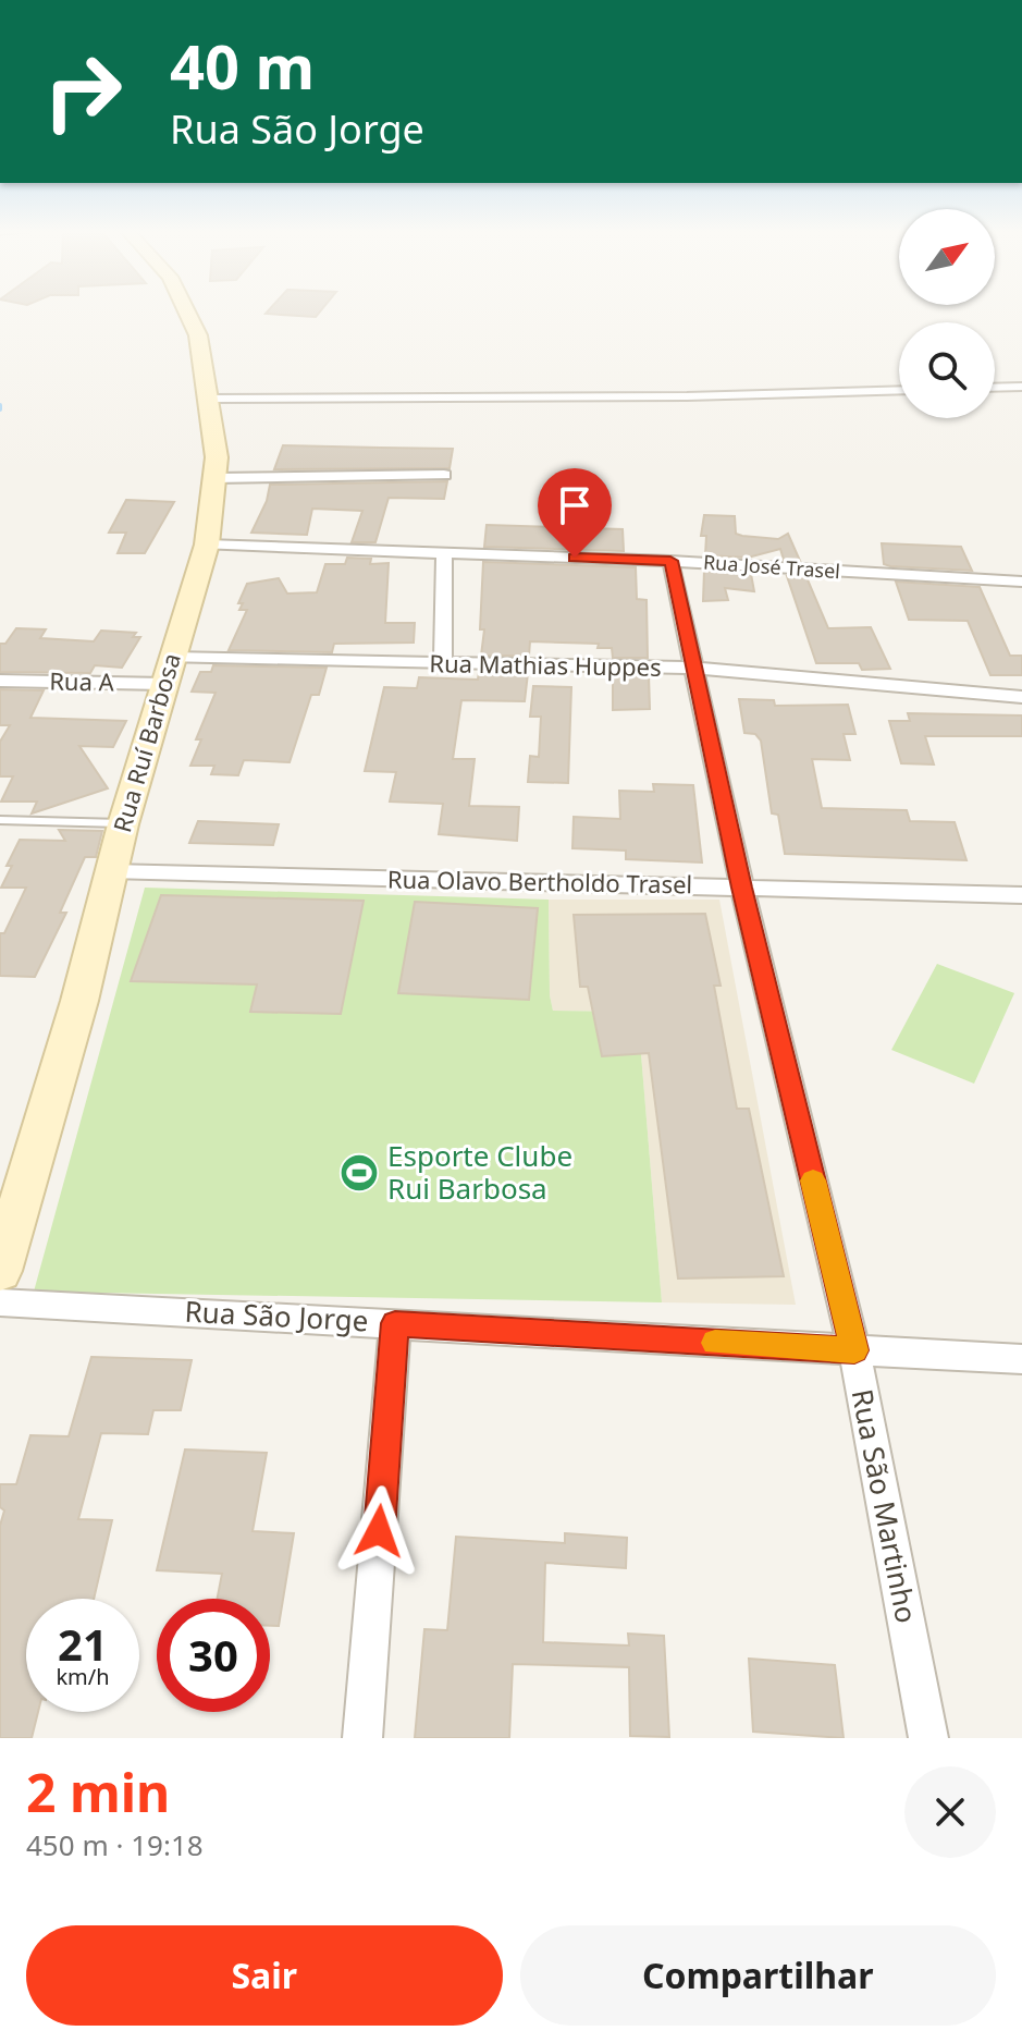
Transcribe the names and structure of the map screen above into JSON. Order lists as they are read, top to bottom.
{
  "streets": {
    "main road": ["Rua Ruí Barbosa"],
    "street": [
      "Rua José Trasel",
      "Rua Mathias Huppes",
      "Rua A",
      "Rua Olavo Bertholdo Trasel",
      "Rua São Jorge",
      "Rua São Martinho"
    ]
  },
  "crossings": [
    ["Rua José Trasel", "Rua Ruí Barbosa"],
    ["Rua José Trasel", "Rua São Martinho"],
    ["Rua Mathias Huppes", "Rua A"],
    ["Rua Mathias Huppes", "Rua Ruí Barbosa"],
    ["Rua Mathias Huppes", "Rua São Martinho"],
    ["Rua A", "Rua Ruí Barbosa"],
    ["Rua Ruí Barbosa", "Rua Olavo Bertholdo Trasel"],
    ["Rua Olavo Bertholdo Trasel", "Rua São Martinho"],
    ["Rua São Jorge", "Rua São Martinho"]
  ],
  "places": {
    "sports": ["Esporte Clube Rui Barbosa"]
  },
  "north": "top right",
  "page": {
    "turn": ["40 m", "Rua São Jorge"],
    "speed": "21 km/h",
    "limit": "30",
    "heading": ["2 min", "450 m · 19:18"],
    "buttons": ["Sair", "Compartilhar"]
  }
}
